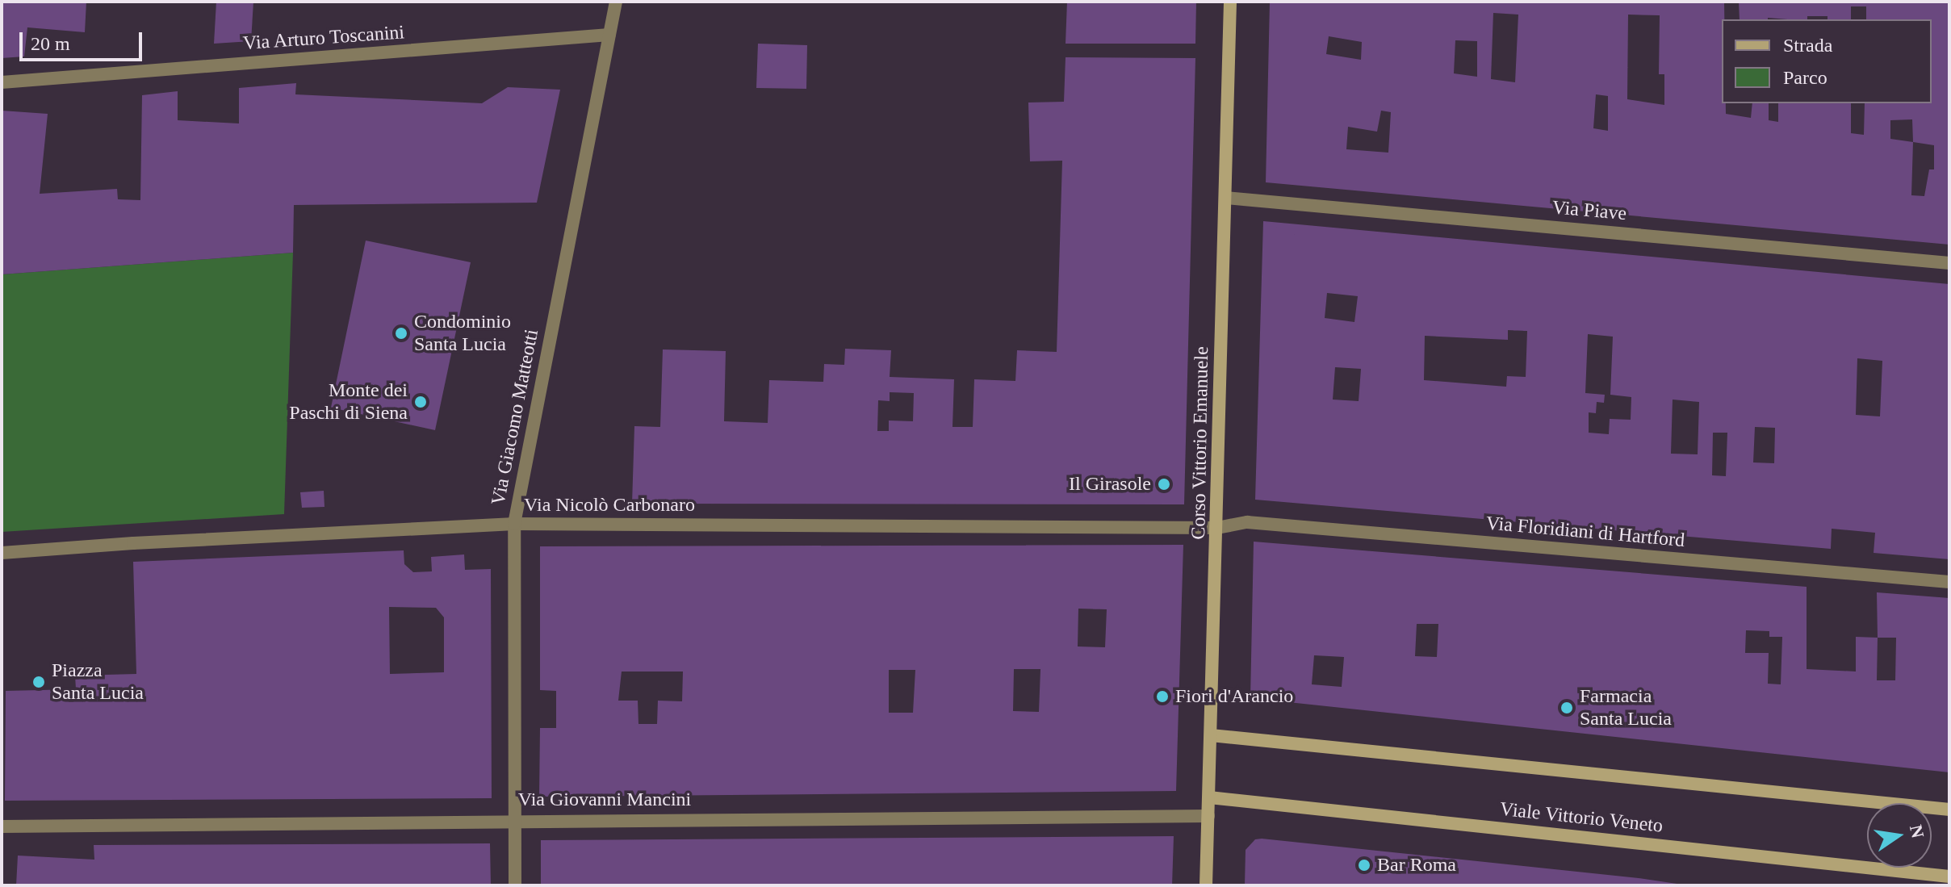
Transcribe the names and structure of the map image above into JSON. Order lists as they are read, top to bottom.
{
  "streets": {
    "street": [
      "Via Arturo Toscanini",
      "Via Piave",
      "Via Giacomo Matteotti",
      "Corso Vittorio Emanuele",
      "Via Nicolò Carbonaro",
      "Via Floridiani di Hartford",
      "Via Giovanni Mancini",
      "Viale Vittorio Veneto"
    ]
  },
  "crossings": [
    ["Via Arturo Toscanini", "Via Giacomo Matteotti"],
    ["Via Piave", "Corso Vittorio Emanuele"],
    ["Via Giacomo Matteotti", "Via Nicolò Carbonaro"],
    ["Via Giacomo Matteotti", "Via Giovanni Mancini"],
    ["Corso Vittorio Emanuele", "Via Nicolò Carbonaro"],
    ["Corso Vittorio Emanuele", "Via Floridiani di Hartford"],
    ["Corso Vittorio Emanuele", "Via Giovanni Mancini"],
    ["Corso Vittorio Emanuele", "Viale Vittorio Veneto"],
    ["Via Nicolò Carbonaro", "Via Floridiani di Hartford"]
  ],
  "places": [
    "Condominio Santa Lucia",
    "Monte dei Paschi di Siena",
    "Il Girasole",
    "Piazza Santa Lucia",
    "Fiori d'Arancio",
    "Farmacia Santa Lucia",
    "Bar Roma"
  ],
  "legend": ["Strada", "Parco"],
  "scale_bar": "20 m",
  "north": "right"
}
